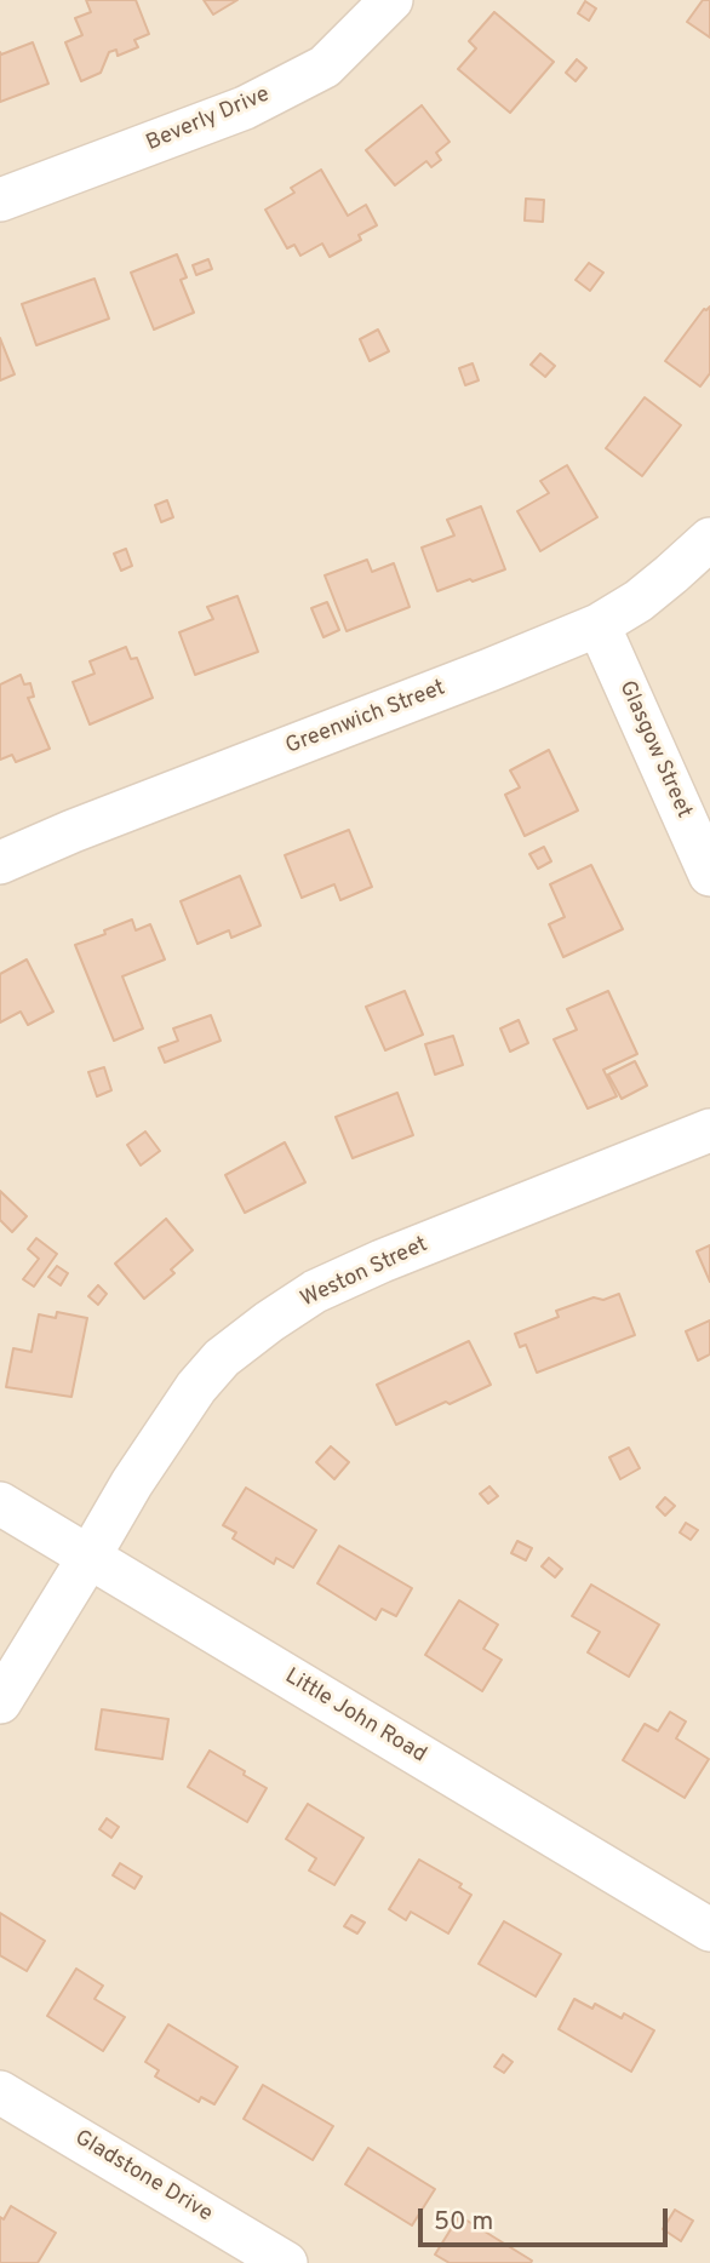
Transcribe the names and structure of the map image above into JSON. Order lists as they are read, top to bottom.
{
  "streets": {
    "street": [
      "Beverly Drive",
      "Greenwich Street",
      "Glasgow Street",
      "Weston Street",
      "Little John Road",
      "Gladstone Drive"
    ]
  },
  "crossings": [
    ["Greenwich Street", "Glasgow Street"],
    ["Weston Street", "Little John Road"]
  ],
  "scale_bar": "50 m"
}
